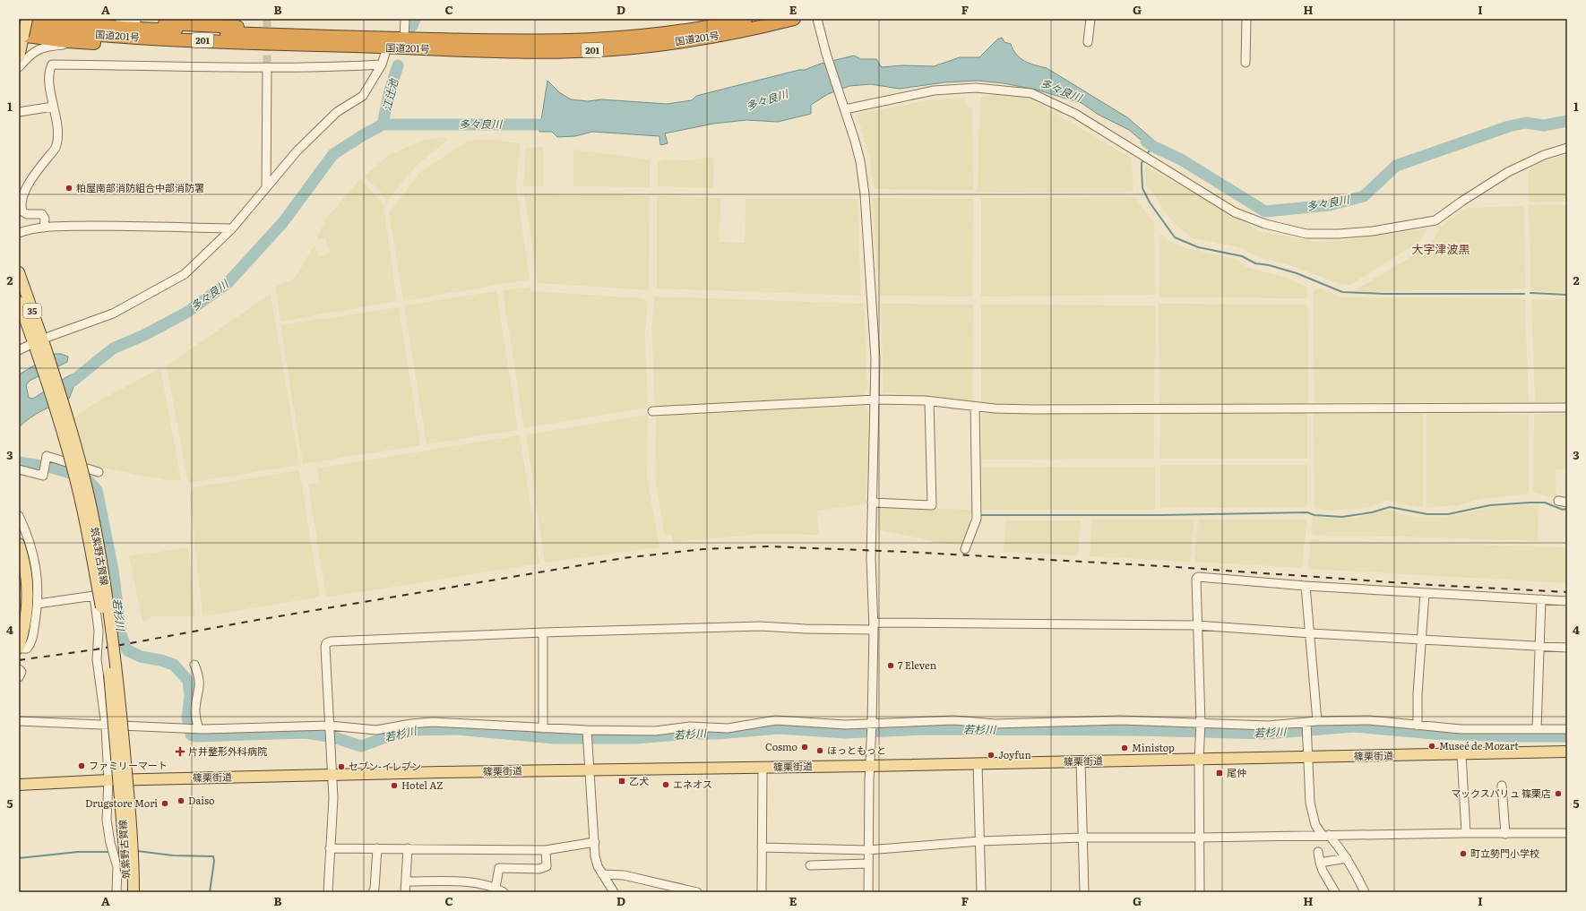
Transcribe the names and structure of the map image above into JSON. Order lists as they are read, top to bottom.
{
  "streets": {
    "highway": ["国道201号", "201"],
    "main road": ["35", "筑紫野古賀線", "篠栗街道"]
  },
  "crossings": [
    ["国道201号", "201"]
  ],
  "districts": ["大字津波黒"],
  "water": ["多々良川", "江辻池", "若杉川"],
  "places": {
    "other": [
      "粕屋南部消防組合中部消防署",
      "7 Eleven",
      "Museé de Mozart",
      "Cosmo",
      "Ministop",
      "ほっともっと",
      "Joyfun",
      "ファミリーマート",
      "セブン-イレブン",
      "エネオス",
      "Hotel AZ",
      "マックスバリュ 篠栗店",
      "Daiso",
      "Drugstore Mori",
      "町立勢門小学校"
    ],
    "health": ["片井整形外科病院"],
    "transit": ["尾仲", "乙犬"]
  },
  "grid": {
    "columns": [
      "A",
      "B",
      "C",
      "D",
      "E",
      "F",
      "G",
      "H",
      "I"
    ],
    "rows": [
      "1",
      "2",
      "3",
      "4",
      "5"
    ]
  }
}
